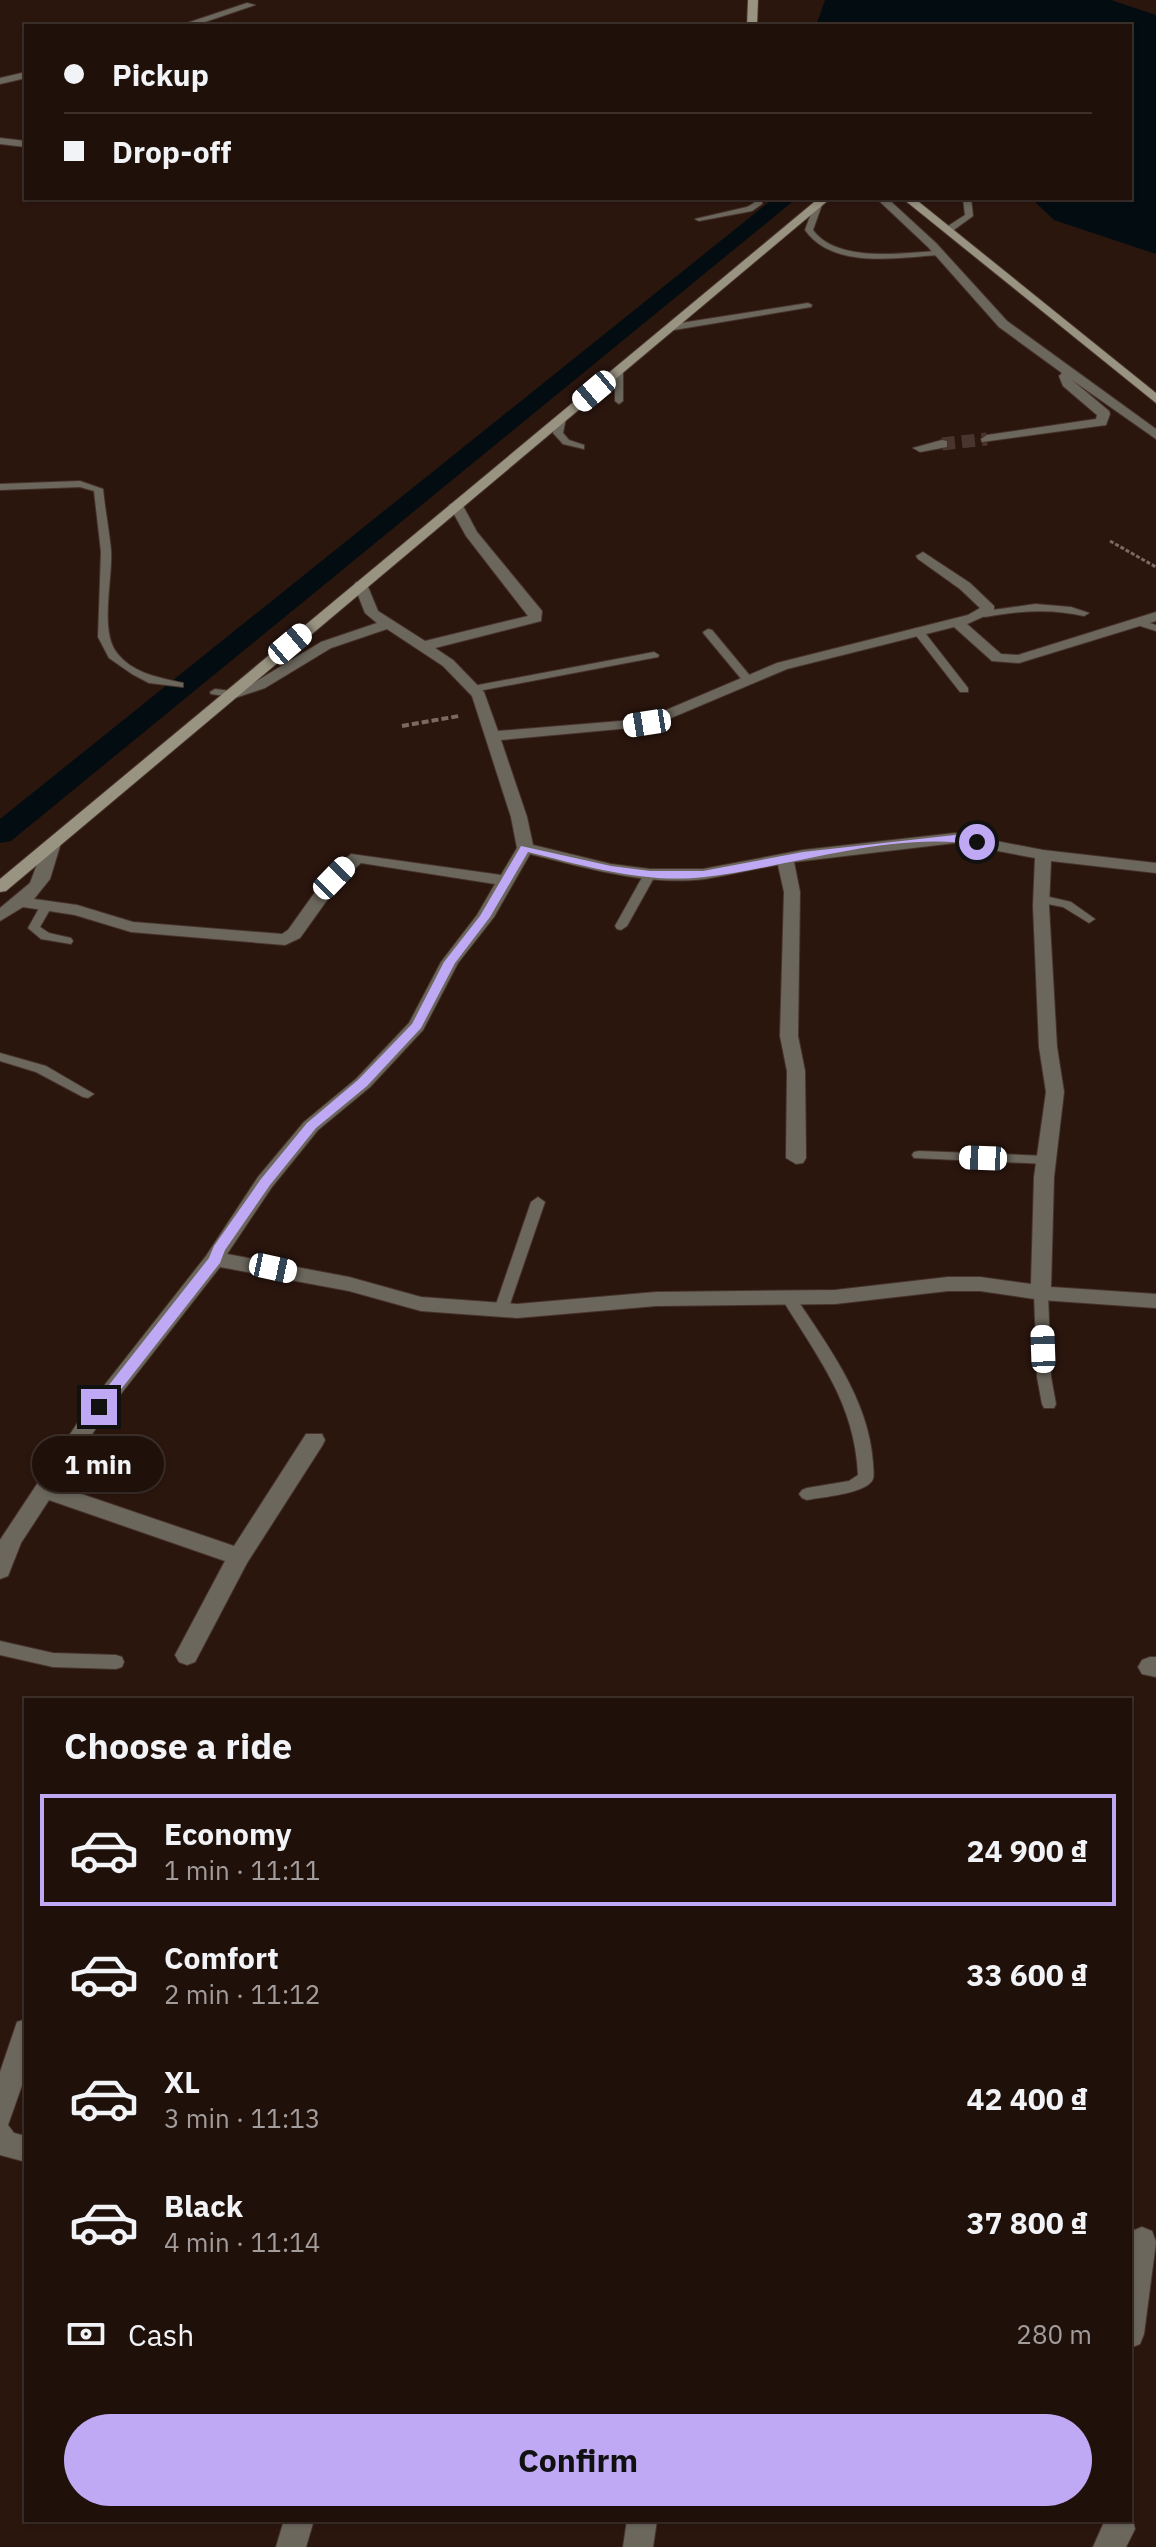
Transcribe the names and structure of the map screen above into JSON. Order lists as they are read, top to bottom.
{
  "page": {
    "banner": ["Pickup", "Drop-off"],
    "bubble": "1 min",
    "heading": "Choose a ride",
    "list": [
      {
        "name": "Economy",
        "note": "1 min · 11:11",
        "value": "24 900 ₫"
      },
      {
        "name": "Comfort",
        "note": "2 min · 11:12",
        "value": "33 600 ₫"
      },
      {
        "name": "XL",
        "note": "3 min · 11:13",
        "value": "42 400 ₫"
      },
      {
        "name": "Black",
        "note": "4 min · 11:14",
        "value": "37 800 ₫"
      }
    ],
    "pay": ["Cash", "280 m"],
    "buttons": "Confirm"
  }
}
